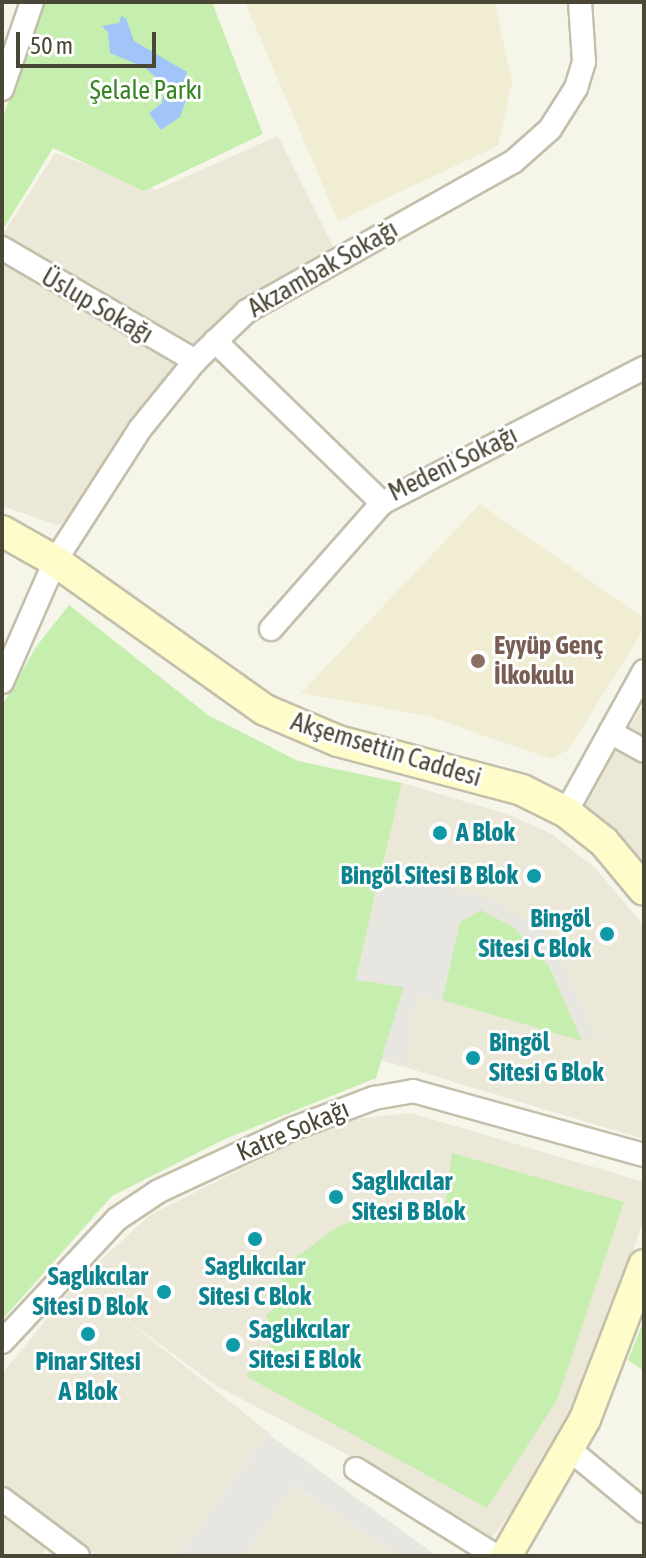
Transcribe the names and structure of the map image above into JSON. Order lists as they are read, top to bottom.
{
  "streets": {
    "street": [
      "Akzambak Sokağı",
      "Üslup Sokağı",
      "Medeni Sokağı",
      "Akşemsettin Caddesi",
      "Katre Sokağı"
    ]
  },
  "crossings": [
    ["Akzambak Sokağı", "Üslup Sokağı"],
    ["Akzambak Sokağı", "Medeni Sokağı"],
    ["Akzambak Sokağı", "Akşemsettin Caddesi"]
  ],
  "parks": ["Şelale Parkı"],
  "places": [
    "Eyyüp Genç İlkokulu",
    "A Blok",
    "Bingöl Sitesi B Blok",
    "Bingöl Sitesi C Blok",
    "Bingöl Sitesi G Blok",
    "Saglıkcılar Sitesi B Blok",
    "Saglıkcılar Sitesi C Blok",
    "Saglıkcılar Sitesi D Blok",
    "Pinar Sitesi A Blok",
    "Saglıkcılar Sitesi E Blok"
  ],
  "scale_bar": "50 m"
}
